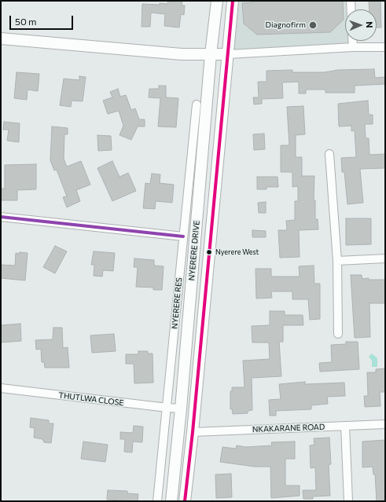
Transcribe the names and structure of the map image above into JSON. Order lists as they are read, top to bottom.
{
  "streets": {
    "main road": ["NYERERE DRIVE"],
    "street": ["NYERERE RES", "THUTLWA CLOSE", "NKAKARANE ROAD"]
  },
  "crossings": [
    ["NYERERE DRIVE", "THUTLWA CLOSE"],
    ["NYERERE DRIVE", "NKAKARANE ROAD"],
    ["NYERERE RES", "THUTLWA CLOSE"]
  ],
  "places": ["Diagnofirm", "Nyerere West"],
  "scale_bar": "50 m",
  "north": "right"
}
